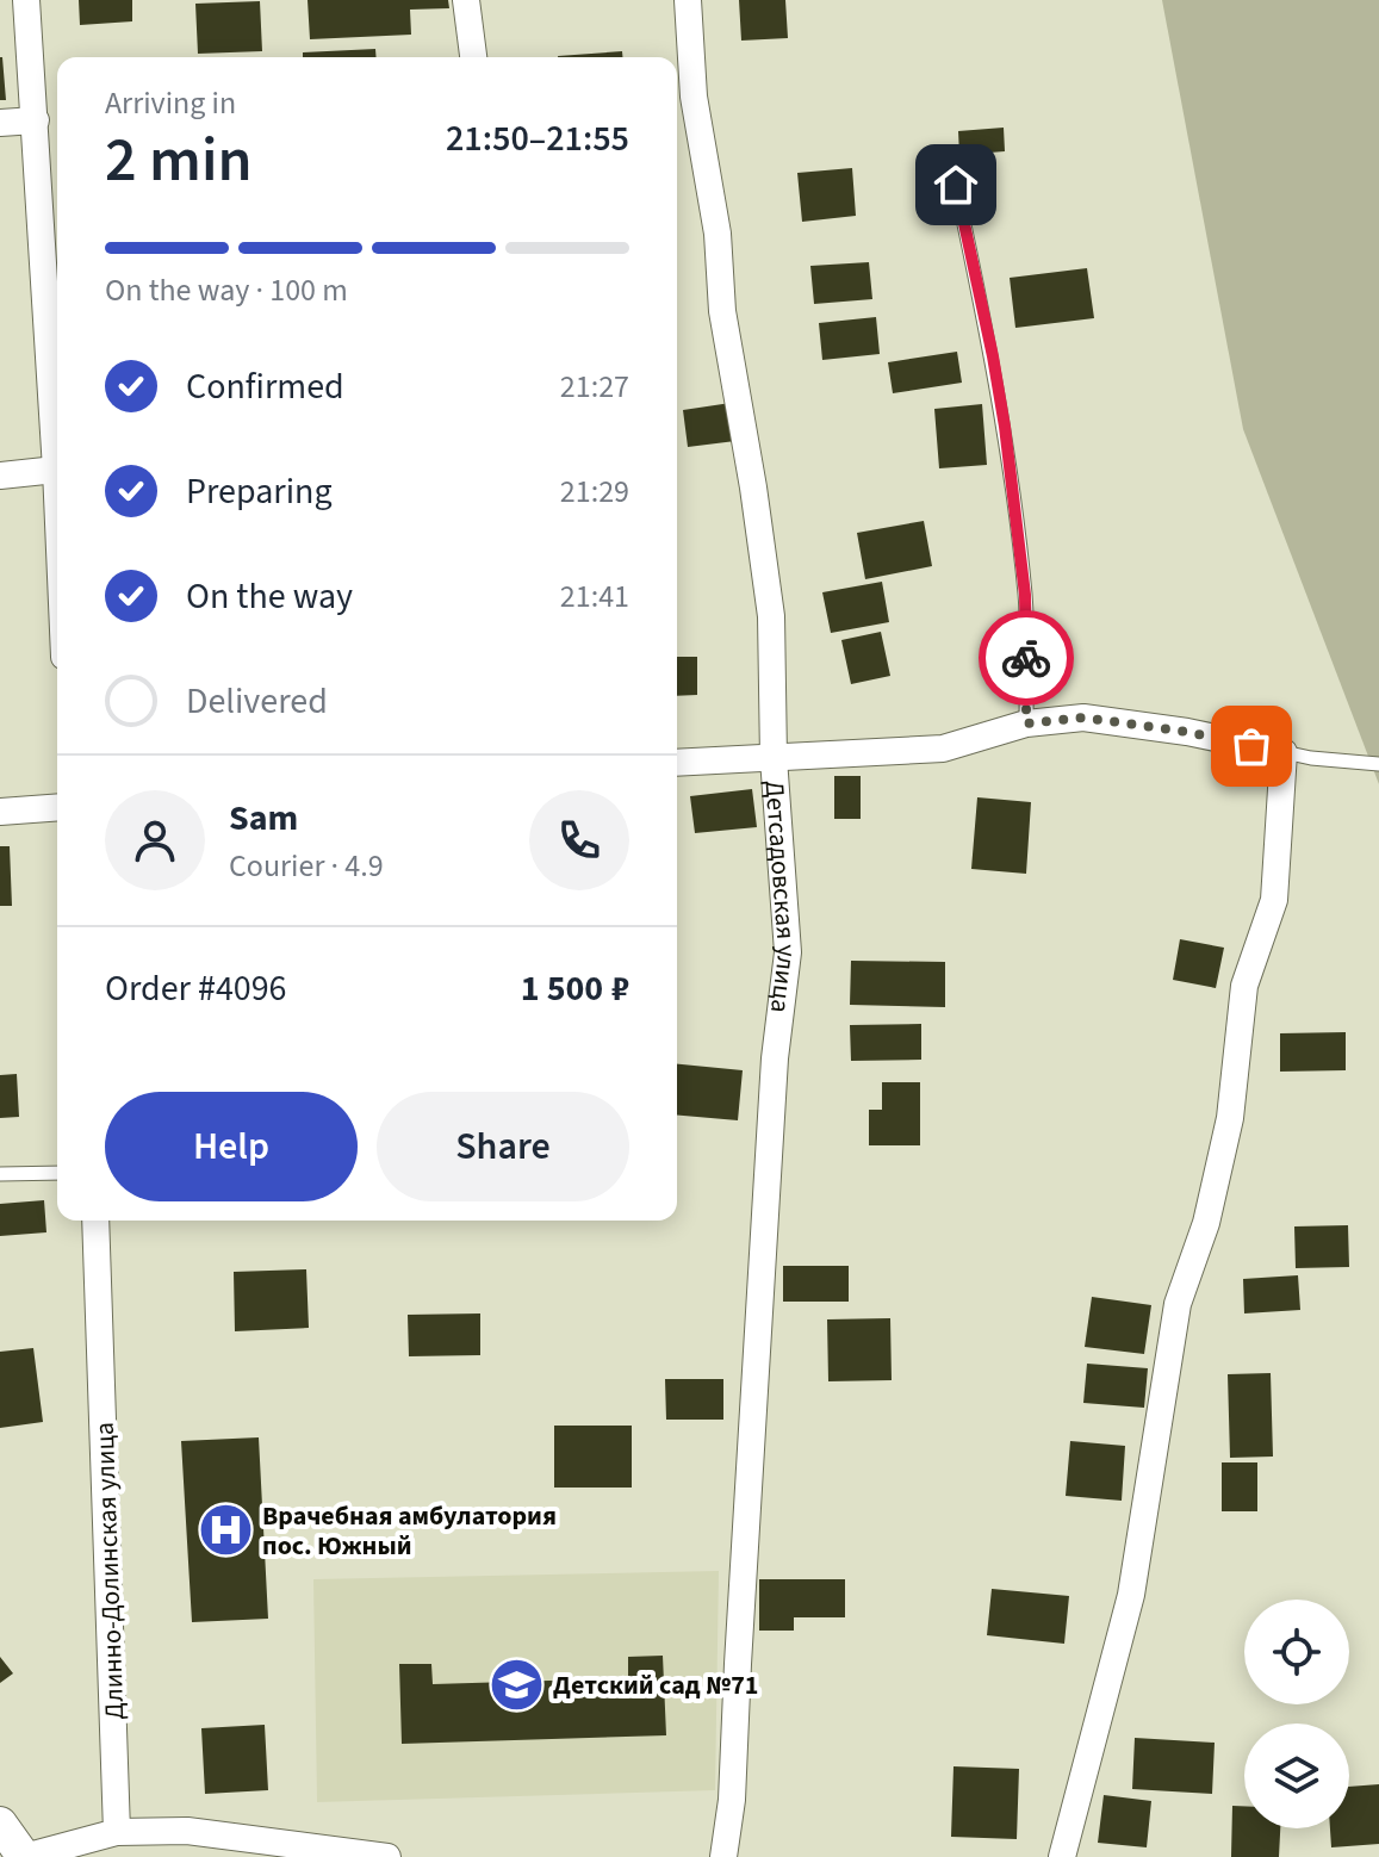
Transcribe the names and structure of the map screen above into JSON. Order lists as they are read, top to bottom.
{
  "streets": {
    "street": ["Детсадовская улица", "Длинно-Долинская улица"]
  },
  "places": {
    "hospital": ["Врачебная амбулатория пос. Южный"],
    "school or university": ["Детский сад №71"]
  },
  "page": {
    "heading": ["2 min", "Arriving in", "21:50–21:55"],
    "panel": [
      "Sam",
      "Courier · 4.9",
      "Order #4096",
      "1 500 ₽"
    ],
    "bar": "On the way · 100 m",
    "list": [
      ["Confirmed", "21:27"],
      ["Preparing", "21:29"],
      ["On the way", "21:41"],
      "Delivered"
    ],
    "buttons": ["Help", "Share"]
  }
}
